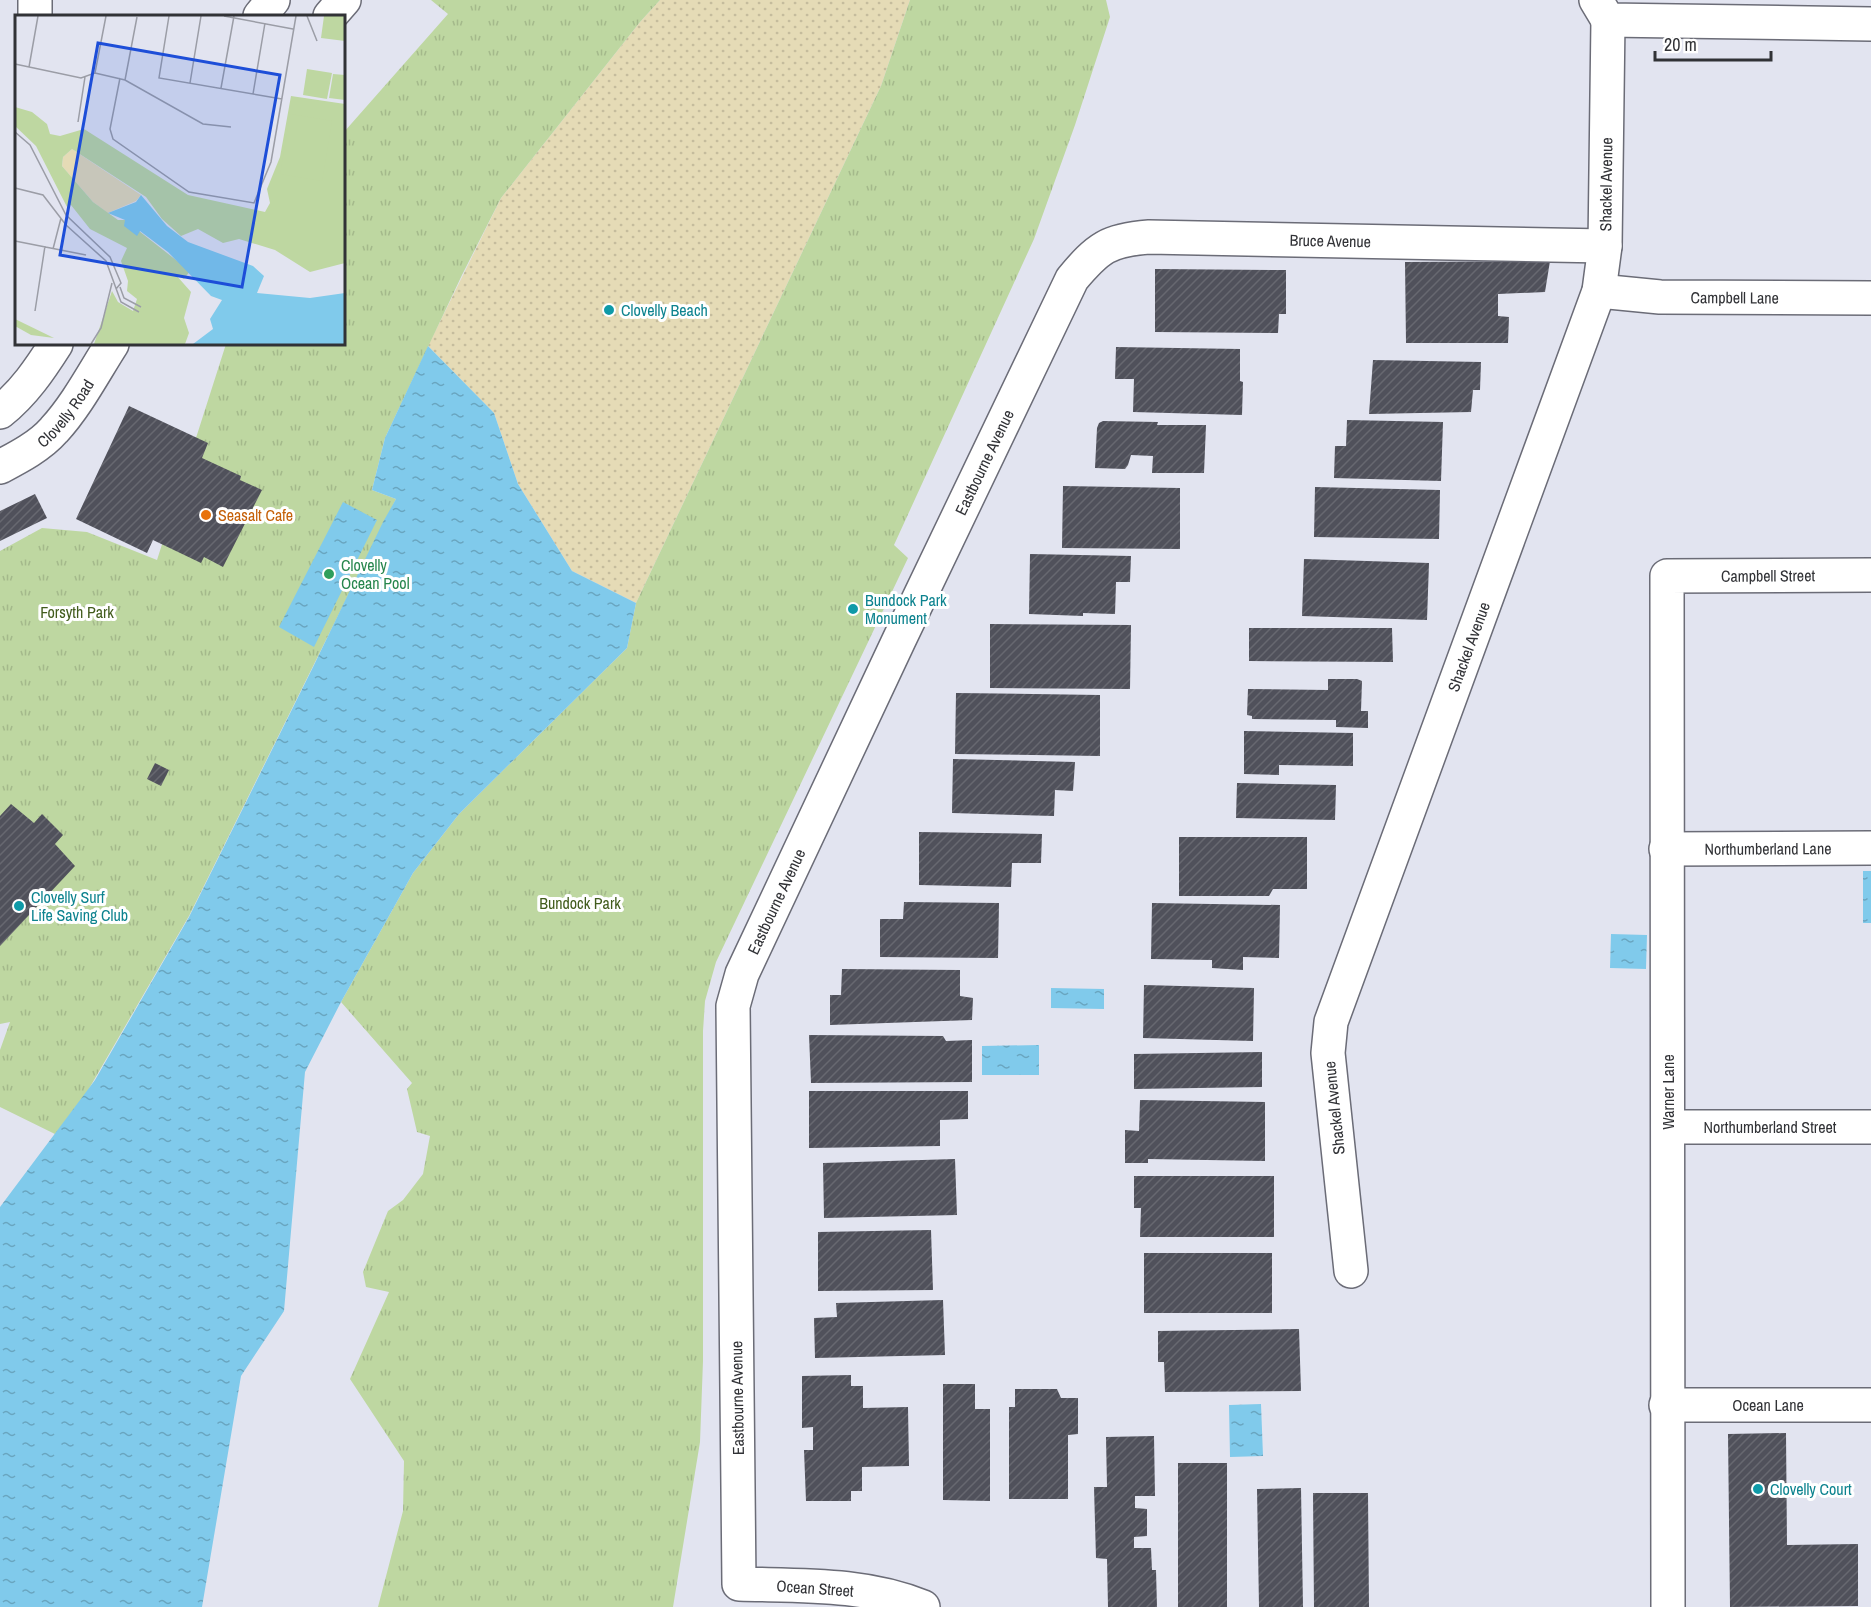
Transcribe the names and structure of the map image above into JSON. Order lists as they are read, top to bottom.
{
  "streets": {
    "street": [
      "Shackel Avenue",
      "Bruce Avenue",
      "Campbell Lane",
      "Clovelly Road",
      "Eastbourne Avenue",
      "Campbell Street",
      "Northumberland Lane",
      "Warner Lane",
      "Northumberland Street",
      "Ocean Lane",
      "Ocean Street"
    ]
  },
  "crossings": [
    ["Shackel Avenue", "Bruce Avenue"],
    ["Shackel Avenue", "Campbell Lane"],
    ["Bruce Avenue", "Eastbourne Avenue"],
    ["Eastbourne Avenue", "Ocean Street"],
    ["Campbell Street", "Warner Lane"],
    ["Northumberland Lane", "Warner Lane"],
    ["Warner Lane", "Northumberland Street"],
    ["Warner Lane", "Ocean Lane"]
  ],
  "parks": ["Forsyth Park", "Bundock Park"],
  "places": [
    "Clovelly Beach",
    "Seasalt Cafe",
    "Clovelly Ocean Pool",
    "Bundock Park Monument",
    "Clovelly Surf Life Saving Club",
    "Clovelly Court"
  ],
  "scale_bar": "20 m"
}
